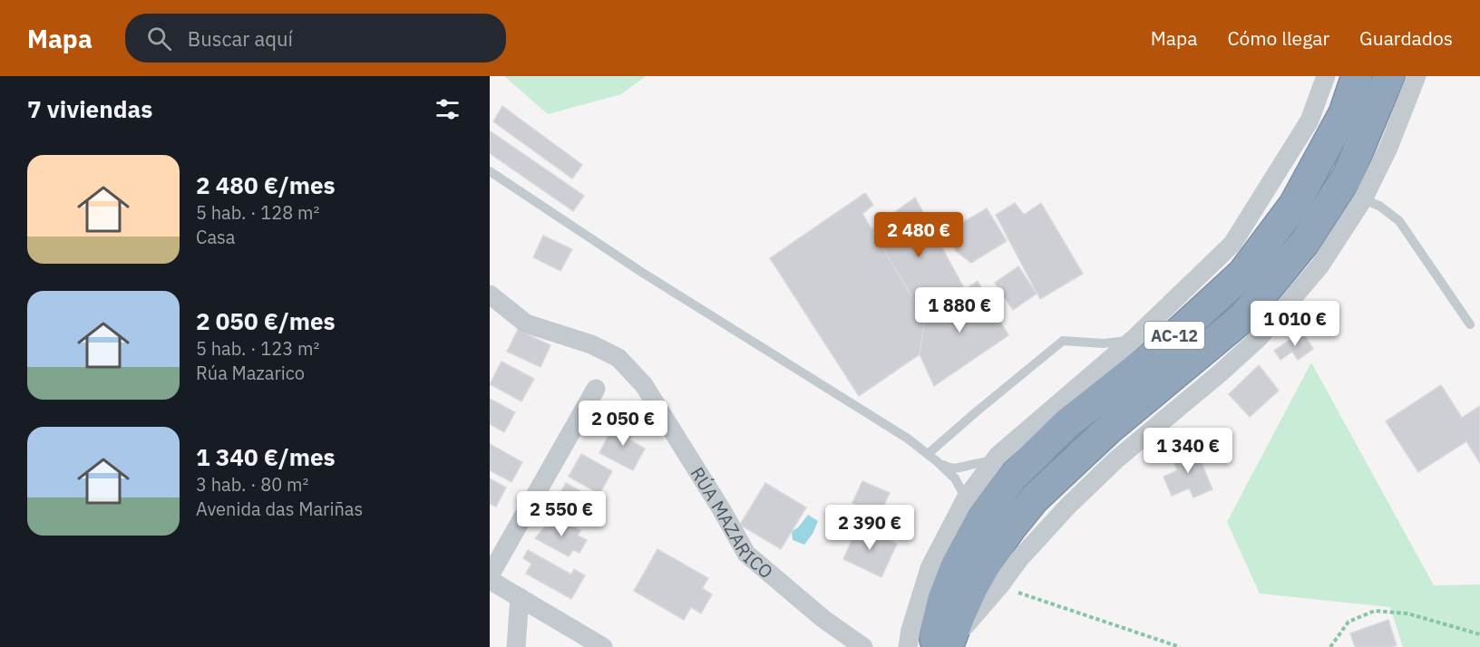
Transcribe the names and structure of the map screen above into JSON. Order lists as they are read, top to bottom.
{
  "streets": {
    "highway": ["AC-12"],
    "street": ["RÚA MAZARICO"]
  },
  "page": {
    "header": "Mapa",
    "search": "Buscar aquí",
    "nav": ["Mapa", "Cómo llegar", "Guardados"],
    "heading": "7 viviendas",
    "list": [
      {
        "name": "2 480 €/mes",
        "note": "5 hab. · 128 m² · Casa"
      },
      {
        "name": "2 050 €/mes",
        "note": "5 hab. · 123 m² · Rúa Mazarico"
      },
      {
        "name": "1 340 €/mes",
        "note": "3 hab. · 80 m² · Avenida das Mariñas"
      }
    ],
    "price": [
      "2 480 €",
      "1 880 €",
      "1 010 €",
      "2 050 €",
      "1 340 €",
      "2 550 €",
      "2 390 €"
    ]
  }
}
